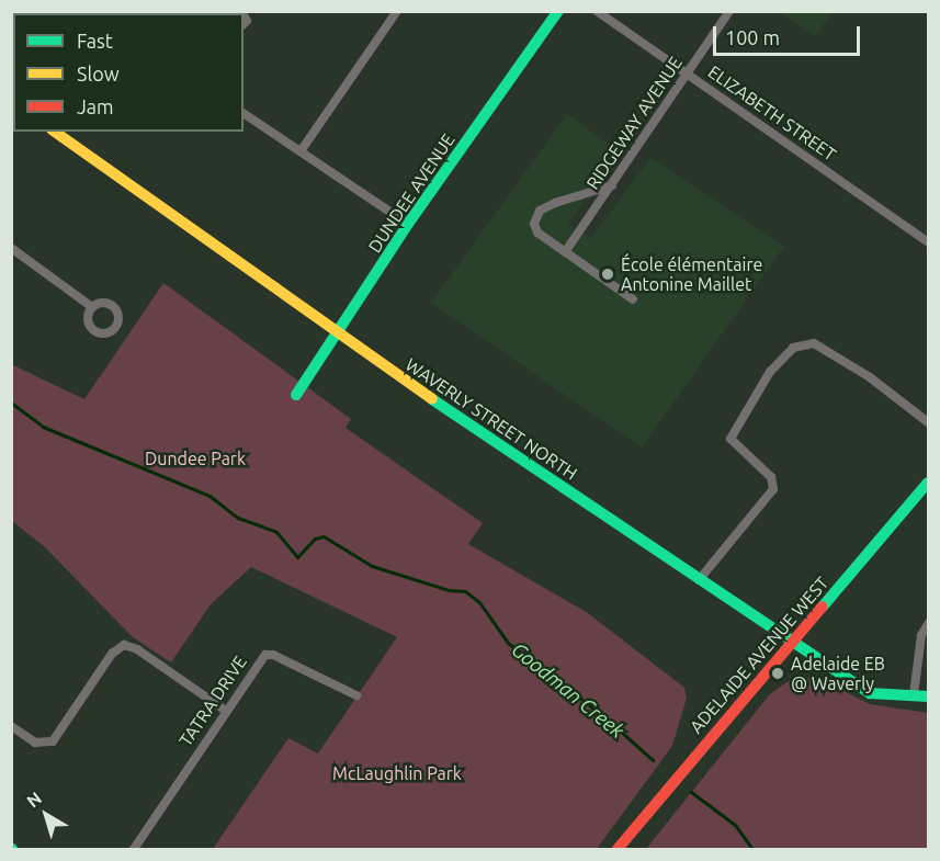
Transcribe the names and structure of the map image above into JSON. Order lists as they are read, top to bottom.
{
  "streets": {
    "street": [
      "ELIZABETH STREET",
      "RIDGEWAY AVENUE",
      "DUNDEE AVENUE",
      "WAVERLY STREET NORTH",
      "ADELAIDE AVENUE WEST",
      "TATRA DRIVE"
    ]
  },
  "crossings": [
    ["ELIZABETH STREET", "RIDGEWAY AVENUE"],
    ["DUNDEE AVENUE", "WAVERLY STREET NORTH"],
    ["WAVERLY STREET NORTH", "ADELAIDE AVENUE WEST"]
  ],
  "water": ["Goodman Creek"],
  "parks": ["Dundee Park", "McLaughlin Park"],
  "places": ["École élémentaire Antonine Maillet", "Adelaide EB @ Waverly"],
  "legend": ["Fast", "Slow", "Jam"],
  "scale_bar": "100 m",
  "north": "top left"
}
